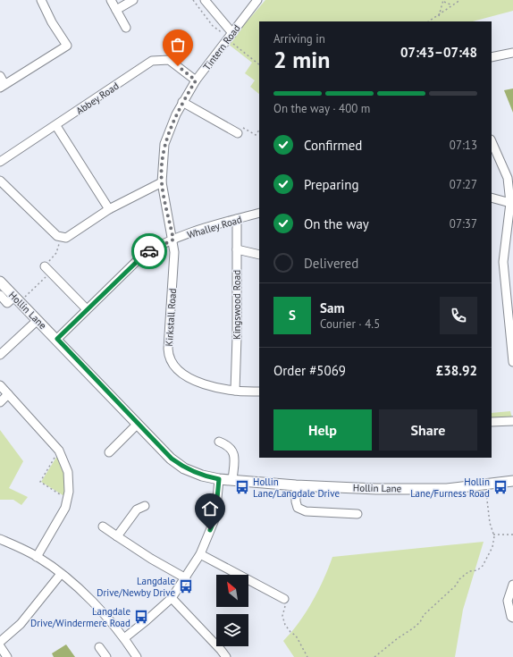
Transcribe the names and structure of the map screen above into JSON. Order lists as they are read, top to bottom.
{
  "streets": {
    "main road": ["Hollin Lane"],
    "street": [
      "Tintern Road",
      "Abbey Road",
      "Whalley Road",
      "Kingswood Road",
      "Kirkstall Road"
    ]
  },
  "crossings": [
    ["Tintern Road", "Abbey Road"],
    ["Tintern Road", "Whalley Road"],
    ["Tintern Road", "Kirkstall Road"],
    ["Whalley Road", "Kingswood Road"],
    ["Whalley Road", "Hollin Lane"],
    ["Whalley Road", "Kirkstall Road"],
    ["Kingswood Road", "Kirkstall Road"]
  ],
  "places": {
    "bus stop": [
      "Hollin Lane/Langdale Drive",
      "Hollin Lane/Furness Road",
      "Langdale Drive/Newby Drive",
      "Langdale Drive/Windermere Road"
    ]
  },
  "north": "top left",
  "page": {
    "heading": ["2 min", "Arriving in", "07:43–07:48"],
    "panel": [
      "Sam",
      "Courier · 4.5",
      "Order #5069",
      "£38.92"
    ],
    "bar": "On the way · 400 m",
    "list": [
      ["Confirmed", "07:13"],
      ["Preparing", "07:27"],
      ["On the way", "07:37"],
      "Delivered"
    ],
    "round": "S",
    "buttons": ["Help", "Share"]
  }
}
